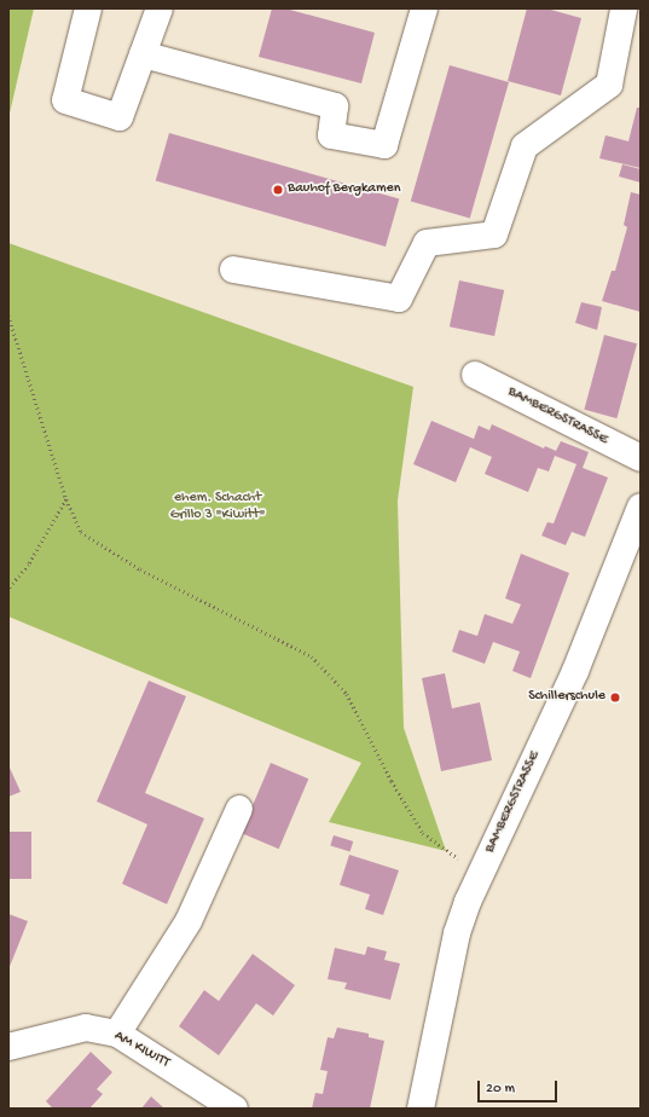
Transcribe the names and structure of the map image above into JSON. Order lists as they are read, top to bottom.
{
  "streets": {
    "street": ["BAMBERGSTRASSE", "AM KIWITT"]
  },
  "parks": ["ehem. Schacht Grillo 3 \"Kiwitt\""],
  "places": ["Bauhof Bergkamen", "Schillerschule"],
  "scale_bar": "20 m"
}
